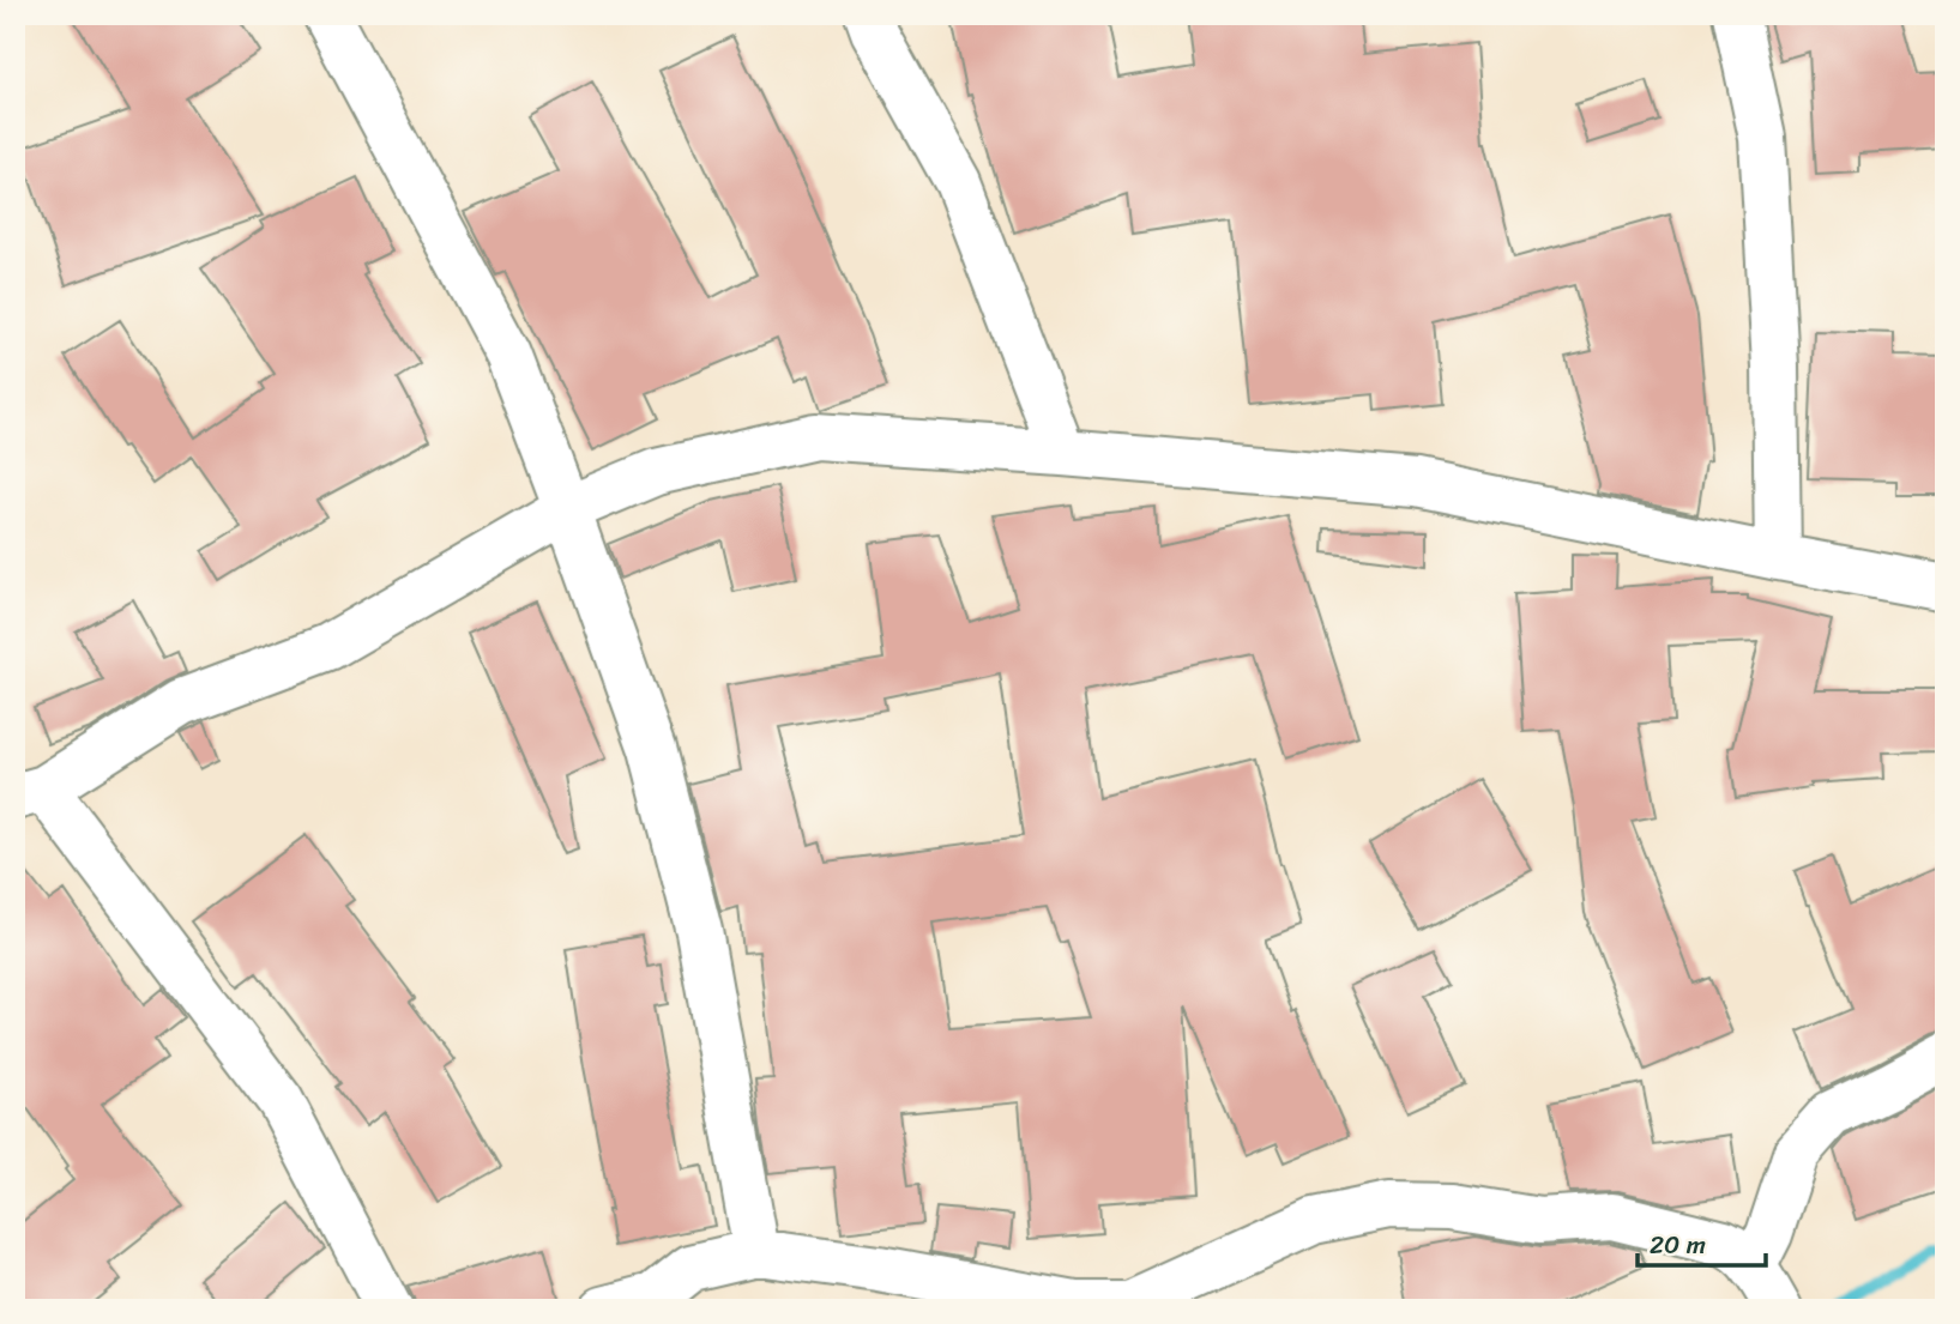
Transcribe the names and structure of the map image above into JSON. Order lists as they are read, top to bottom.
{
  "scale_bar": "20 m"
}
